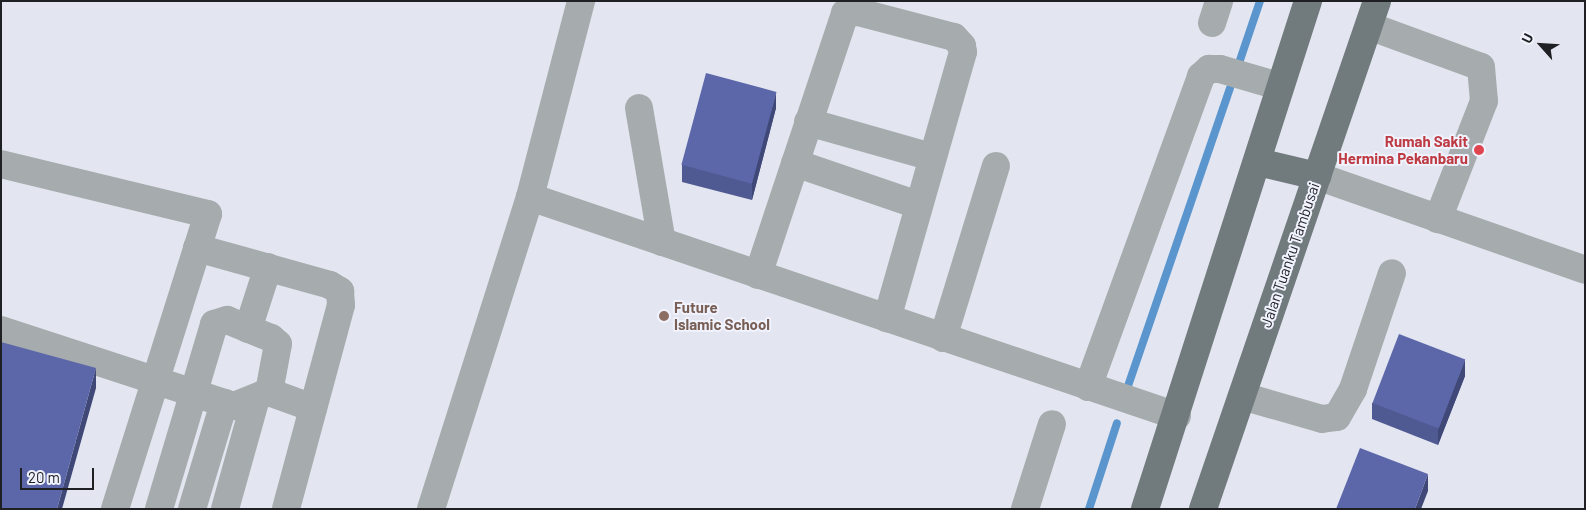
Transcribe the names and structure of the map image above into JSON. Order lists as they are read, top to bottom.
{
  "streets": {
    "main road": ["Jalan Tuanku Tambusai"]
  },
  "places": ["Rumah Sakit Hermina Pekanbaru", "Future Islamic School"],
  "scale_bar": "20 m",
  "north": "top left"
}
